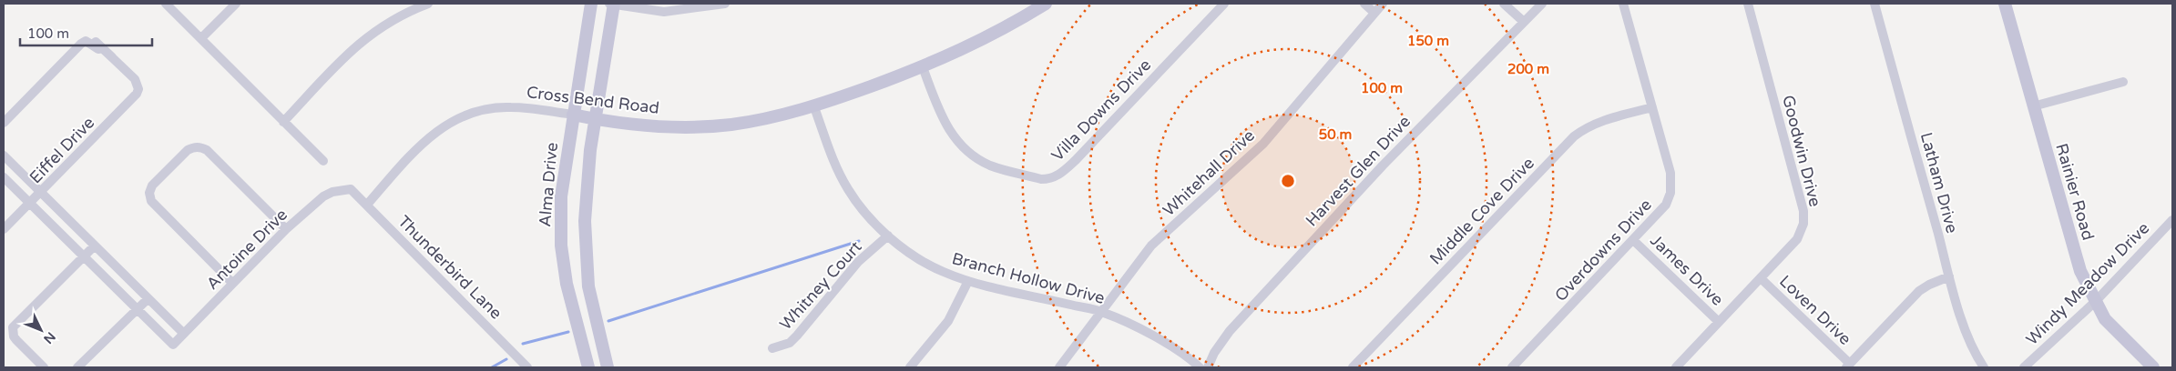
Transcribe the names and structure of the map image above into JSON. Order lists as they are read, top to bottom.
{
  "streets": {
    "street": [
      "Cross Bend Road",
      "Villa Downs Drive",
      "Eiffel Drive",
      "Goodwin Drive",
      "Harvest Glen Drive",
      "Whitehall Drive",
      "Latham Drive",
      "Alma Drive",
      "Rainier Road",
      "Middle Cove Drive",
      "Antoine Drive",
      "Overdowns Drive",
      "Thunderbird Lane",
      "James Drive",
      "Branch Hollow Drive",
      "Windy Meadow Drive",
      "Whitney Court",
      "Loven Drive"
    ]
  },
  "crossings": [
    ["Cross Bend Road", "Villa Downs Drive"],
    ["Cross Bend Road", "Alma Drive"],
    ["Cross Bend Road", "Thunderbird Lane"],
    ["Cross Bend Road", "Branch Hollow Drive"],
    ["Goodwin Drive", "James Drive"],
    ["Goodwin Drive", "Loven Drive"],
    ["Whitehall Drive", "Branch Hollow Drive"],
    ["Rainier Road", "Windy Meadow Drive"],
    ["Middle Cove Drive", "Overdowns Drive"],
    ["Antoine Drive", "Thunderbird Lane"],
    ["Overdowns Drive", "James Drive"],
    ["Branch Hollow Drive", "Whitney Court"]
  ],
  "scale_bar": "100 m",
  "north": "bottom right",
  "rings": [
    "150 m",
    "200 m",
    "100 m",
    "50 m"
  ]
}
